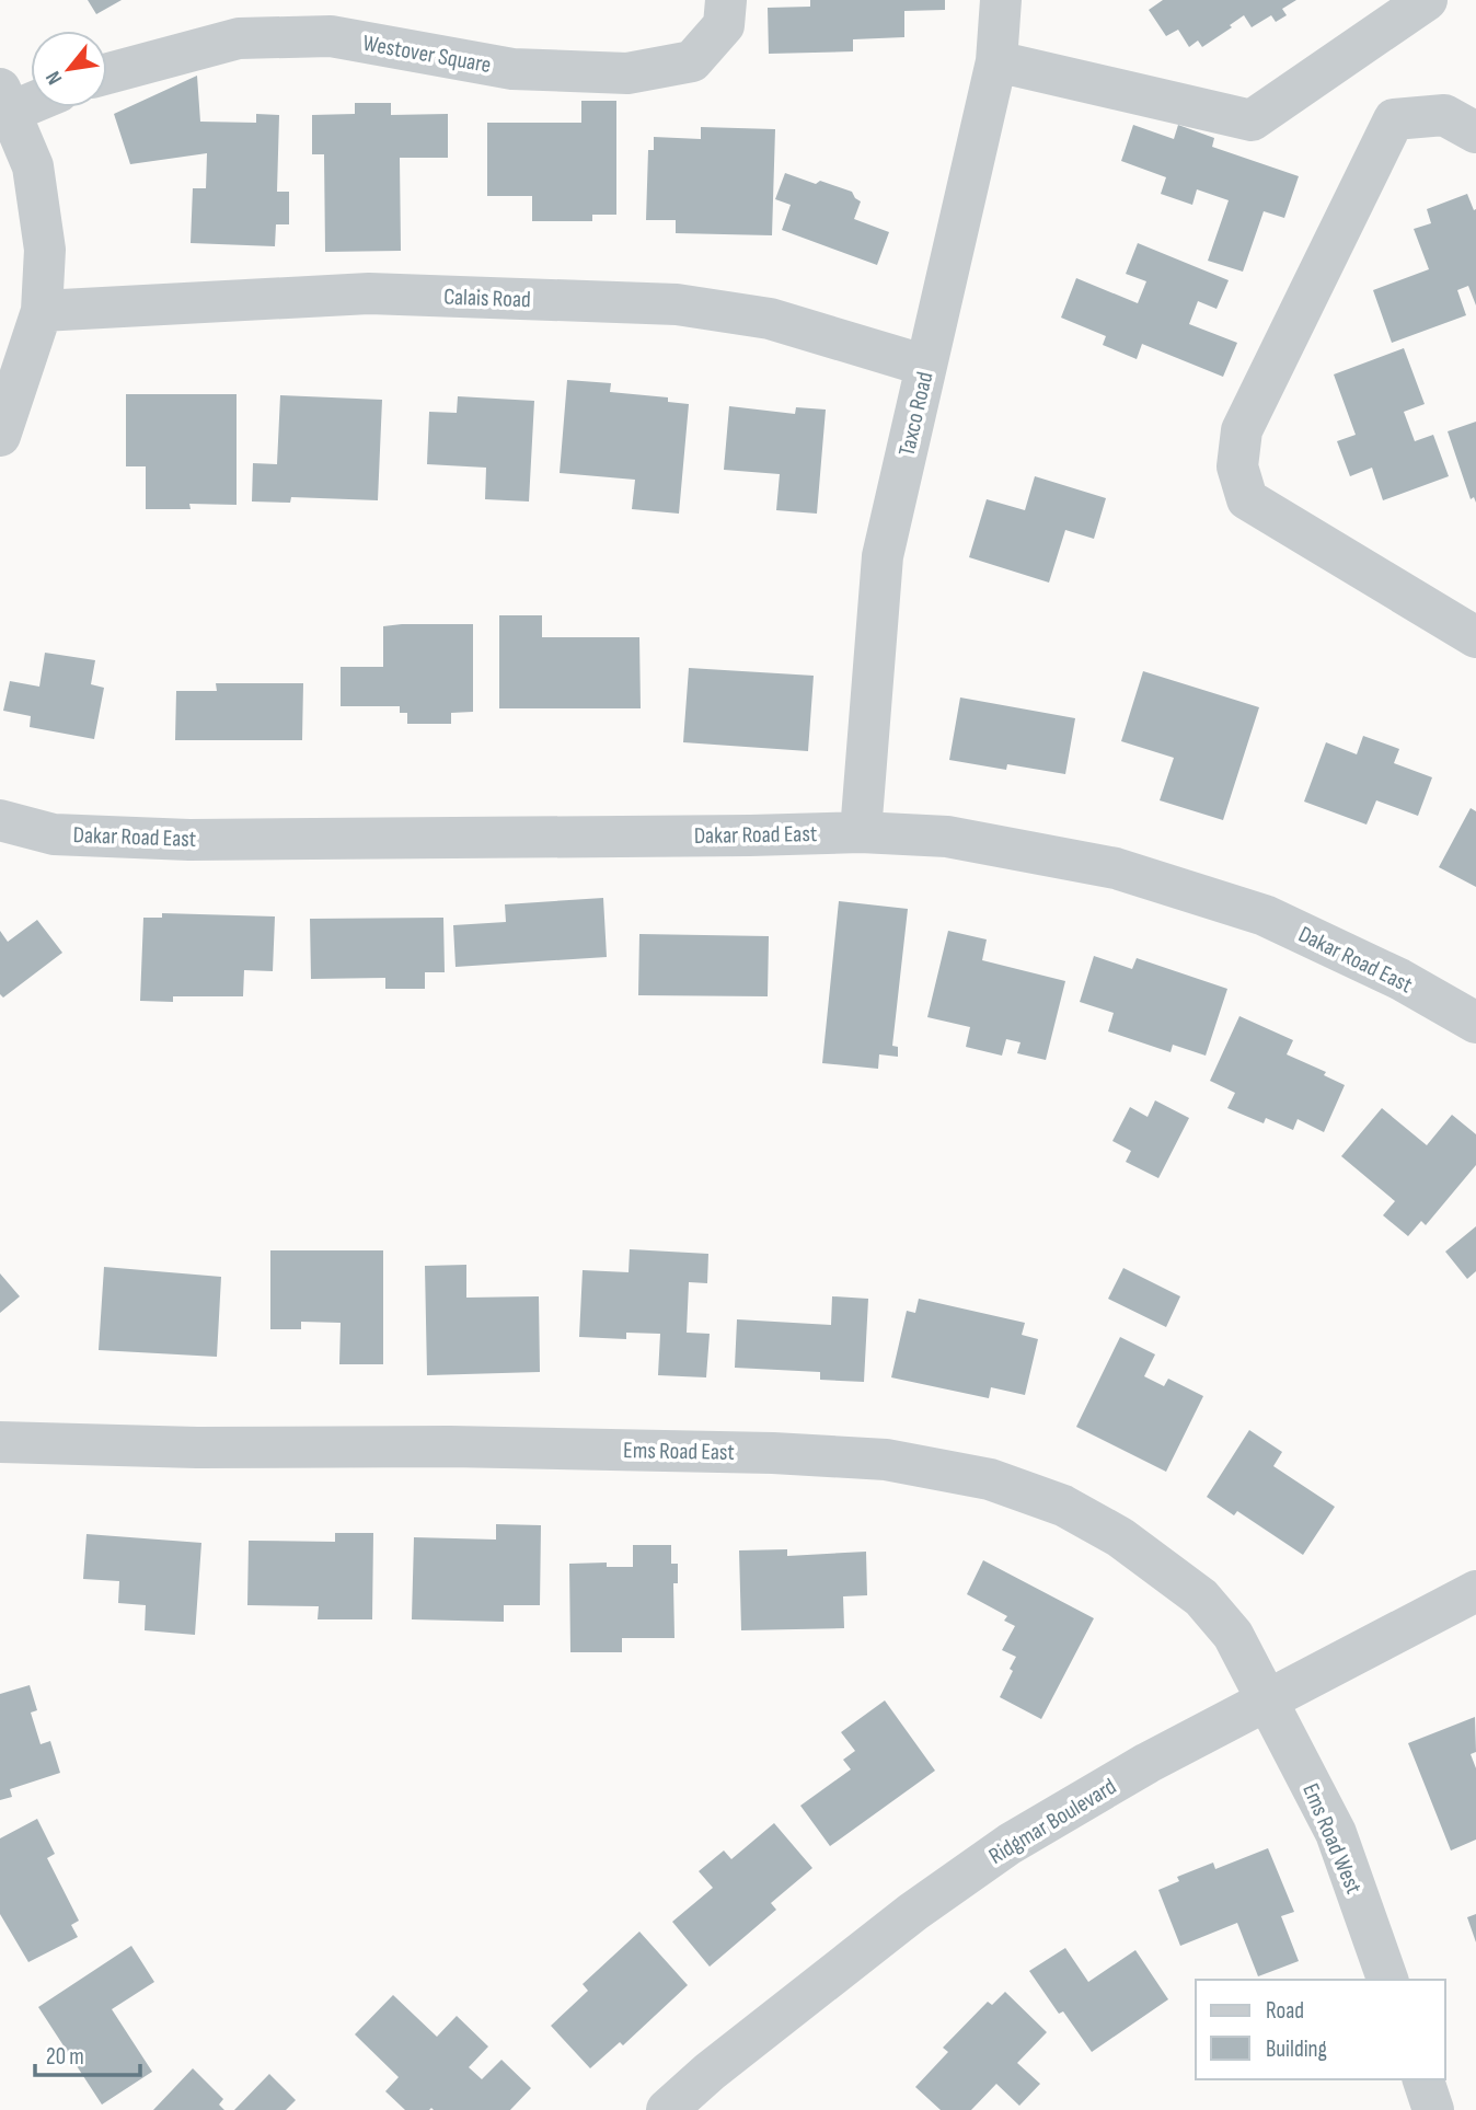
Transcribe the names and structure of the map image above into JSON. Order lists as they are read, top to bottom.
{
  "streets": {
    "street": [
      "Westover Square",
      "Calais Road",
      "Taxco Road",
      "Dakar Road East",
      "Ems Road East",
      "Ridgmar Boulevard",
      "Ems Road West"
    ]
  },
  "crossings": [
    ["Calais Road", "Taxco Road"],
    ["Taxco Road", "Dakar Road East"],
    ["Ems Road East", "Ridgmar Boulevard"],
    ["Ems Road East", "Ems Road West"],
    ["Ridgmar Boulevard", "Ems Road West"]
  ],
  "legend": ["Road", "Building"],
  "scale_bar": "20 m",
  "north": "bottom left"
}
